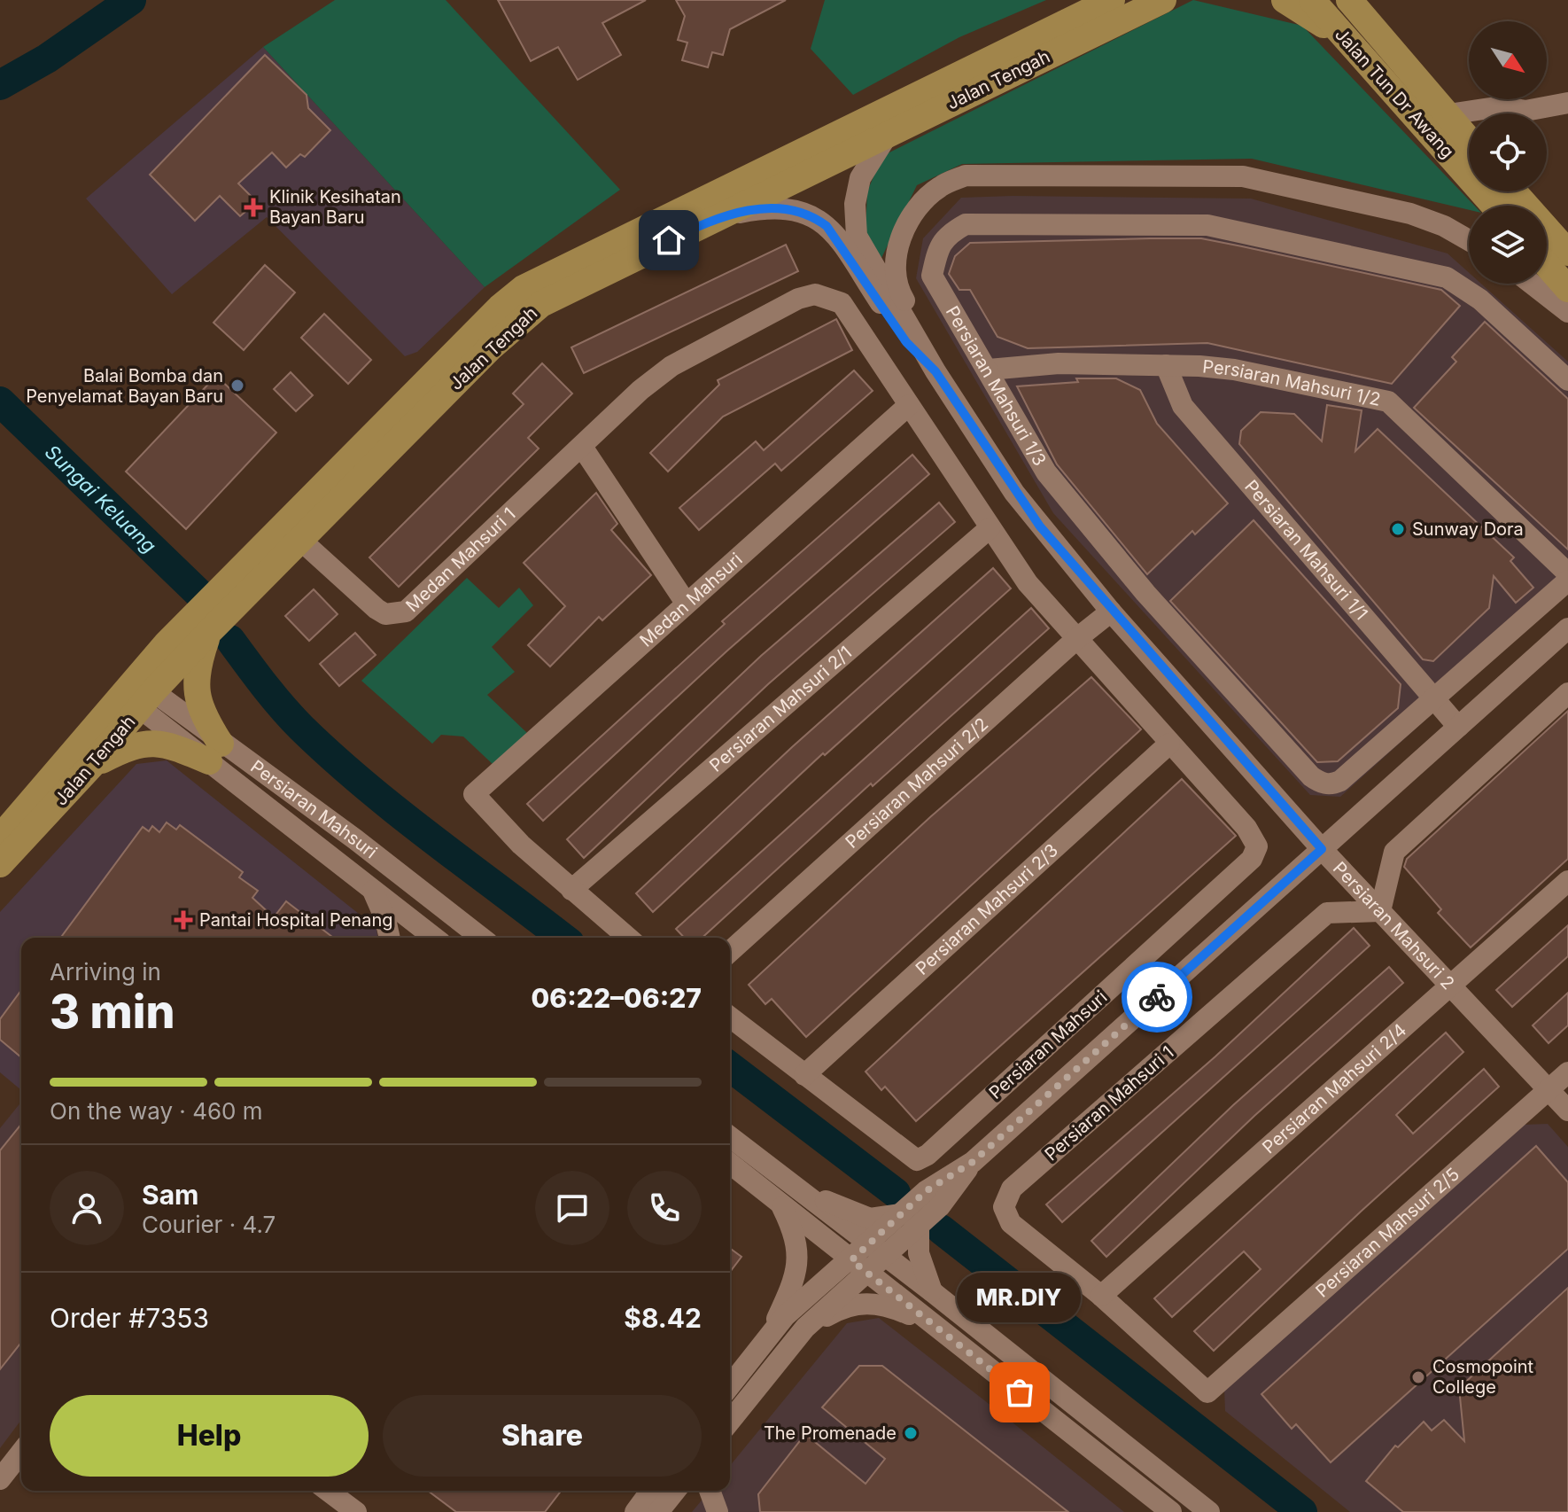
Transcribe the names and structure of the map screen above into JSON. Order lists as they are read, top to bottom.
{
  "streets": {
    "main road": ["Jalan Tengah", "Jalan Tun Dr Awang"],
    "street": [
      "Persiaran Mahsuri 1/2",
      "Persiaran Mahsuri 1/3",
      "Persiaran Mahsuri 1/1",
      "Medan Mahsuri 1",
      "Medan Mahsuri",
      "Persiaran Mahsuri 2/1",
      "Persiaran Mahsuri 2/2",
      "Persiaran Mahsuri",
      "Persiaran Mahsuri 2/3",
      "Persiaran Mahsuri 2",
      "Persiaran Mahsuri 2/4",
      "Persiaran Mahsuri 1",
      "Persiaran Mahsuri 2/5"
    ]
  },
  "crossings": [
    ["Jalan Tengah", "Medan Mahsuri 1"],
    ["Jalan Tengah", "Persiaran Mahsuri"],
    ["Persiaran Mahsuri 1/2", "Persiaran Mahsuri 1/3"],
    ["Persiaran Mahsuri 1/2", "Persiaran Mahsuri 1/1"],
    ["Persiaran Mahsuri 1/3", "Persiaran Mahsuri 1/1"],
    ["Medan Mahsuri 1", "Medan Mahsuri"],
    ["Medan Mahsuri", "Persiaran Mahsuri 2/1"],
    ["Persiaran Mahsuri 2/2", "Persiaran Mahsuri 2"],
    ["Persiaran Mahsuri", "Persiaran Mahsuri 2/3"],
    ["Persiaran Mahsuri 2", "Persiaran Mahsuri 2/4"],
    ["Persiaran Mahsuri 2", "Persiaran Mahsuri 1"],
    ["Persiaran Mahsuri 2", "Persiaran Mahsuri 2/5"],
    ["Persiaran Mahsuri 2/4", "Persiaran Mahsuri 1"],
    ["Persiaran Mahsuri 1", "Persiaran Mahsuri 2/5"]
  ],
  "water": ["Sungai Keluang"],
  "places": {
    "health": ["Klinik Kesihatan Bayan Baru", "Pantai Hospital Penang"],
    "other": [
      "Balai Bomba dan Penyelamat Bayan Baru",
      "Sunway Dora",
      "Cosmopoint College",
      "MR.DIY",
      "The Promenade"
    ]
  },
  "north": "bottom right",
  "page": {
    "heading": ["3 min", "Arriving in", "06:22–06:27"],
    "panel": [
      "Sam",
      "Courier · 4.7",
      "Order #7353",
      "$8.42"
    ],
    "bar": "On the way · 460 m",
    "bubble": "MR.DIY",
    "buttons": ["Help", "Share"]
  }
}
